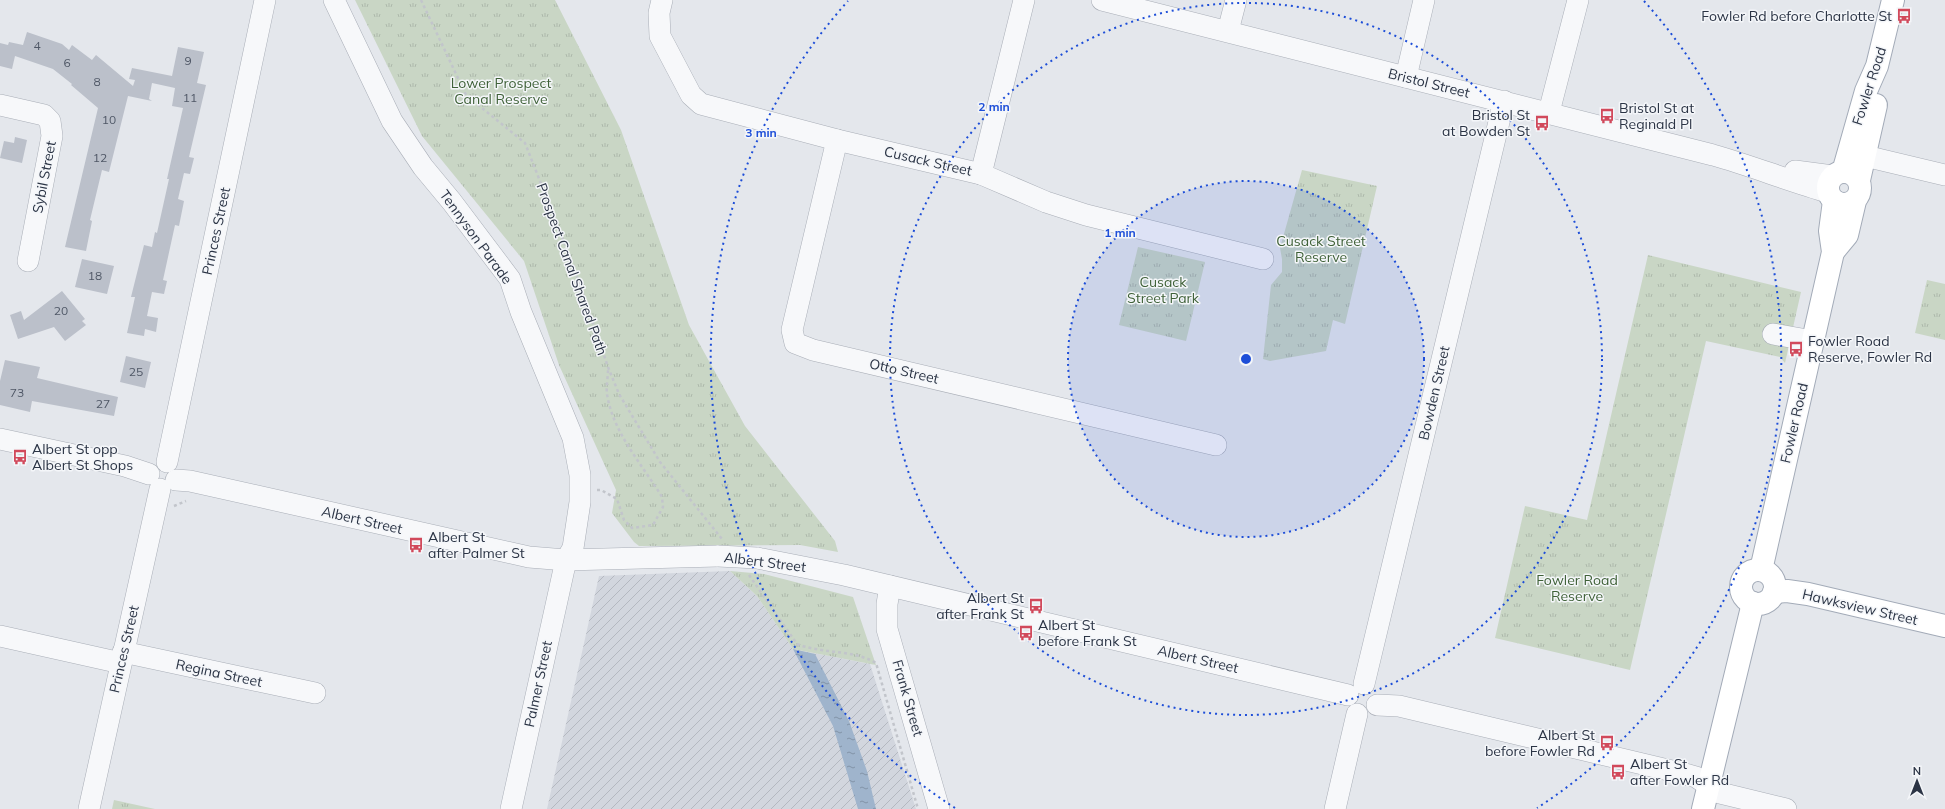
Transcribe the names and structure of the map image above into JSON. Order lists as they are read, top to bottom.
{
  "streets": {
    "main road": ["Fowler Road", "Hawksview Street"],
    "street": [
      "Bristol Street",
      "Cusack Street",
      "Sybil Street",
      "Princes Street",
      "Tennyson Parade",
      "Otto Street",
      "Bowden Street",
      "Albert Street",
      "Regina Street",
      "Palmer Street",
      "Frank Street"
    ],
    "path": ["Prospect Canal Shared Path"]
  },
  "crossings": [
    ["Bristol Street", "Fowler Road"],
    ["Bristol Street", "Bowden Street"],
    ["Fowler Road", "Hawksview Street"],
    ["Cusack Street", "Otto Street"],
    ["Princes Street", "Albert Street"],
    ["Princes Street", "Regina Street"],
    ["Tennyson Parade", "Albert Street"],
    ["Tennyson Parade", "Palmer Street"],
    ["Prospect Canal Shared Path", "Albert Street"],
    ["Bowden Street", "Albert Street"],
    ["Albert Street", "Palmer Street"],
    ["Albert Street", "Frank Street"]
  ],
  "parks": [
    "Lower Prospect Canal Reserve",
    "Cusack Street Reserve",
    "Cusack Street Park",
    "Fowler Road Reserve"
  ],
  "places": {
    "bus stop": [
      "Fowler Rd before Charlotte St",
      "Bristol St at Reginald Pl",
      "Bristol St at Bowden St",
      "Fowler Road Reserve, Fowler Rd",
      "Albert St opp Albert St Shops",
      "Albert St after Palmer St",
      "Albert St after Frank St",
      "Albert St before Frank St",
      "Albert St before Fowler Rd",
      "Albert St after Fowler Rd"
    ]
  },
  "house_numbers": [
    "4",
    "9",
    "6",
    "8",
    "11",
    "10",
    "12",
    "18",
    "20",
    "25",
    "73",
    "27"
  ],
  "north": "top",
  "rings": ["2 min", "3 min", "1 min"]
}
